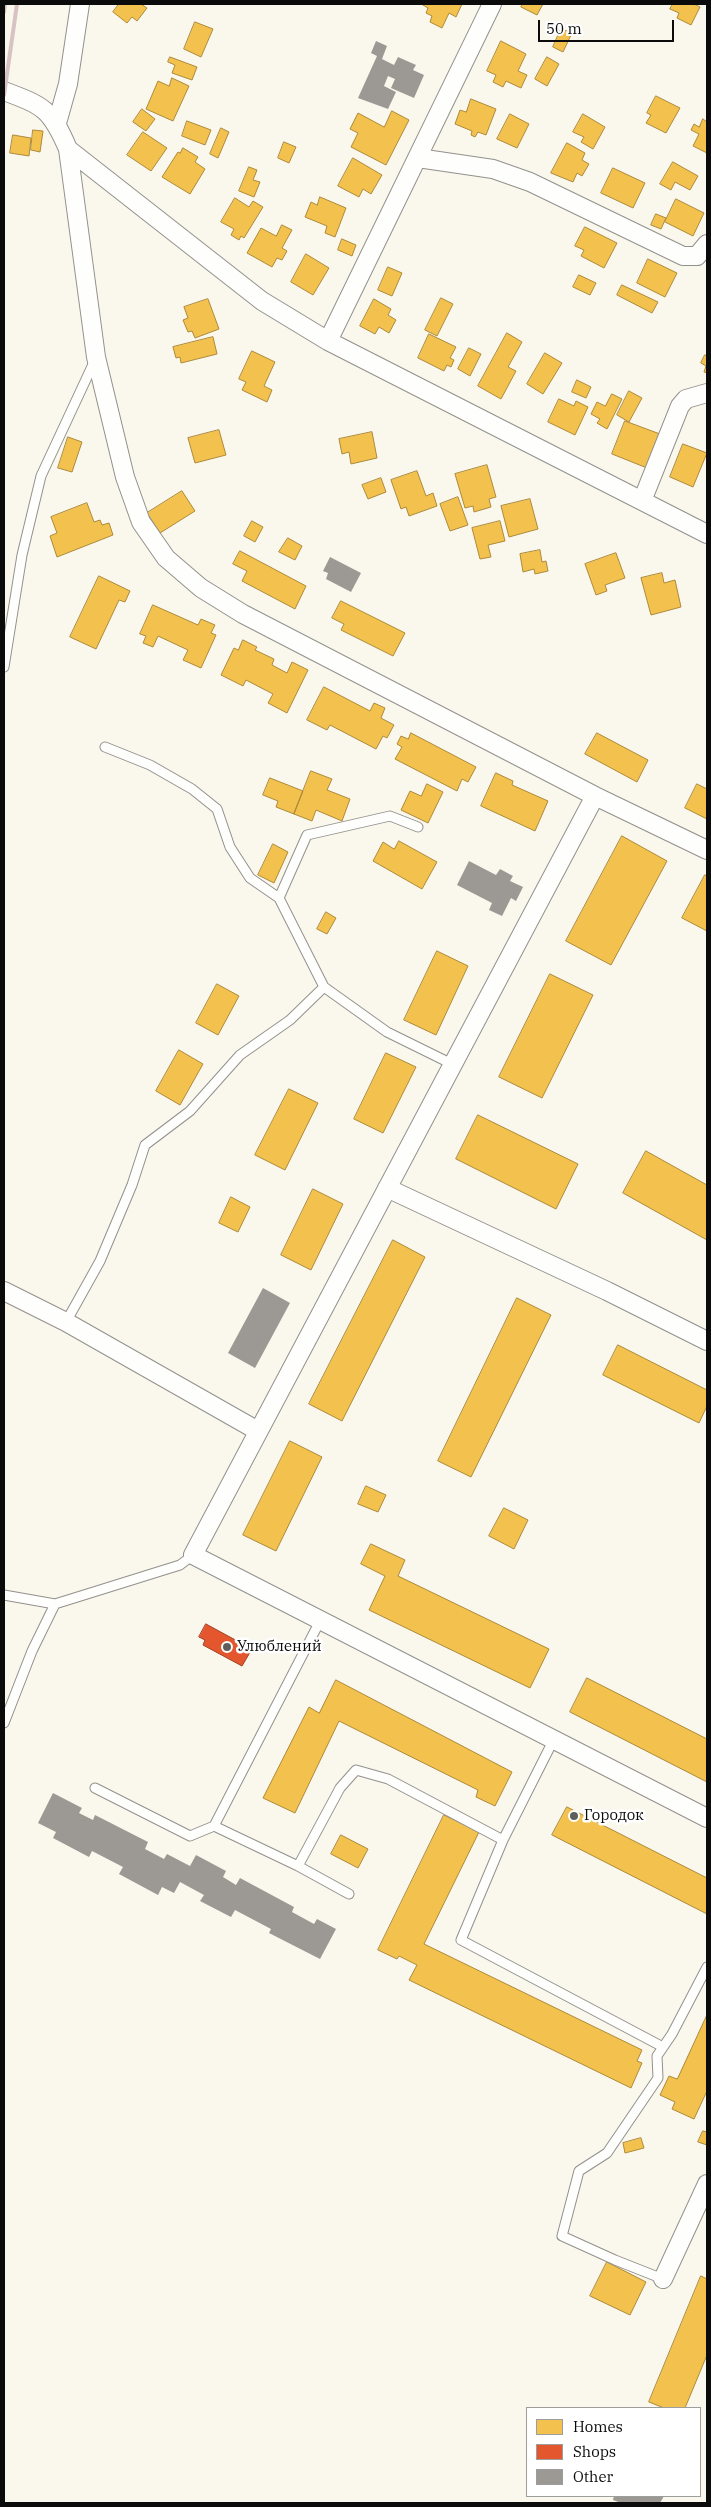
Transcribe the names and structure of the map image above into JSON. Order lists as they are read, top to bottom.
{
  "places": ["Улюблений", "Городок"],
  "legend": ["Homes", "Shops", "Other"],
  "scale_bar": "50 m"
}
